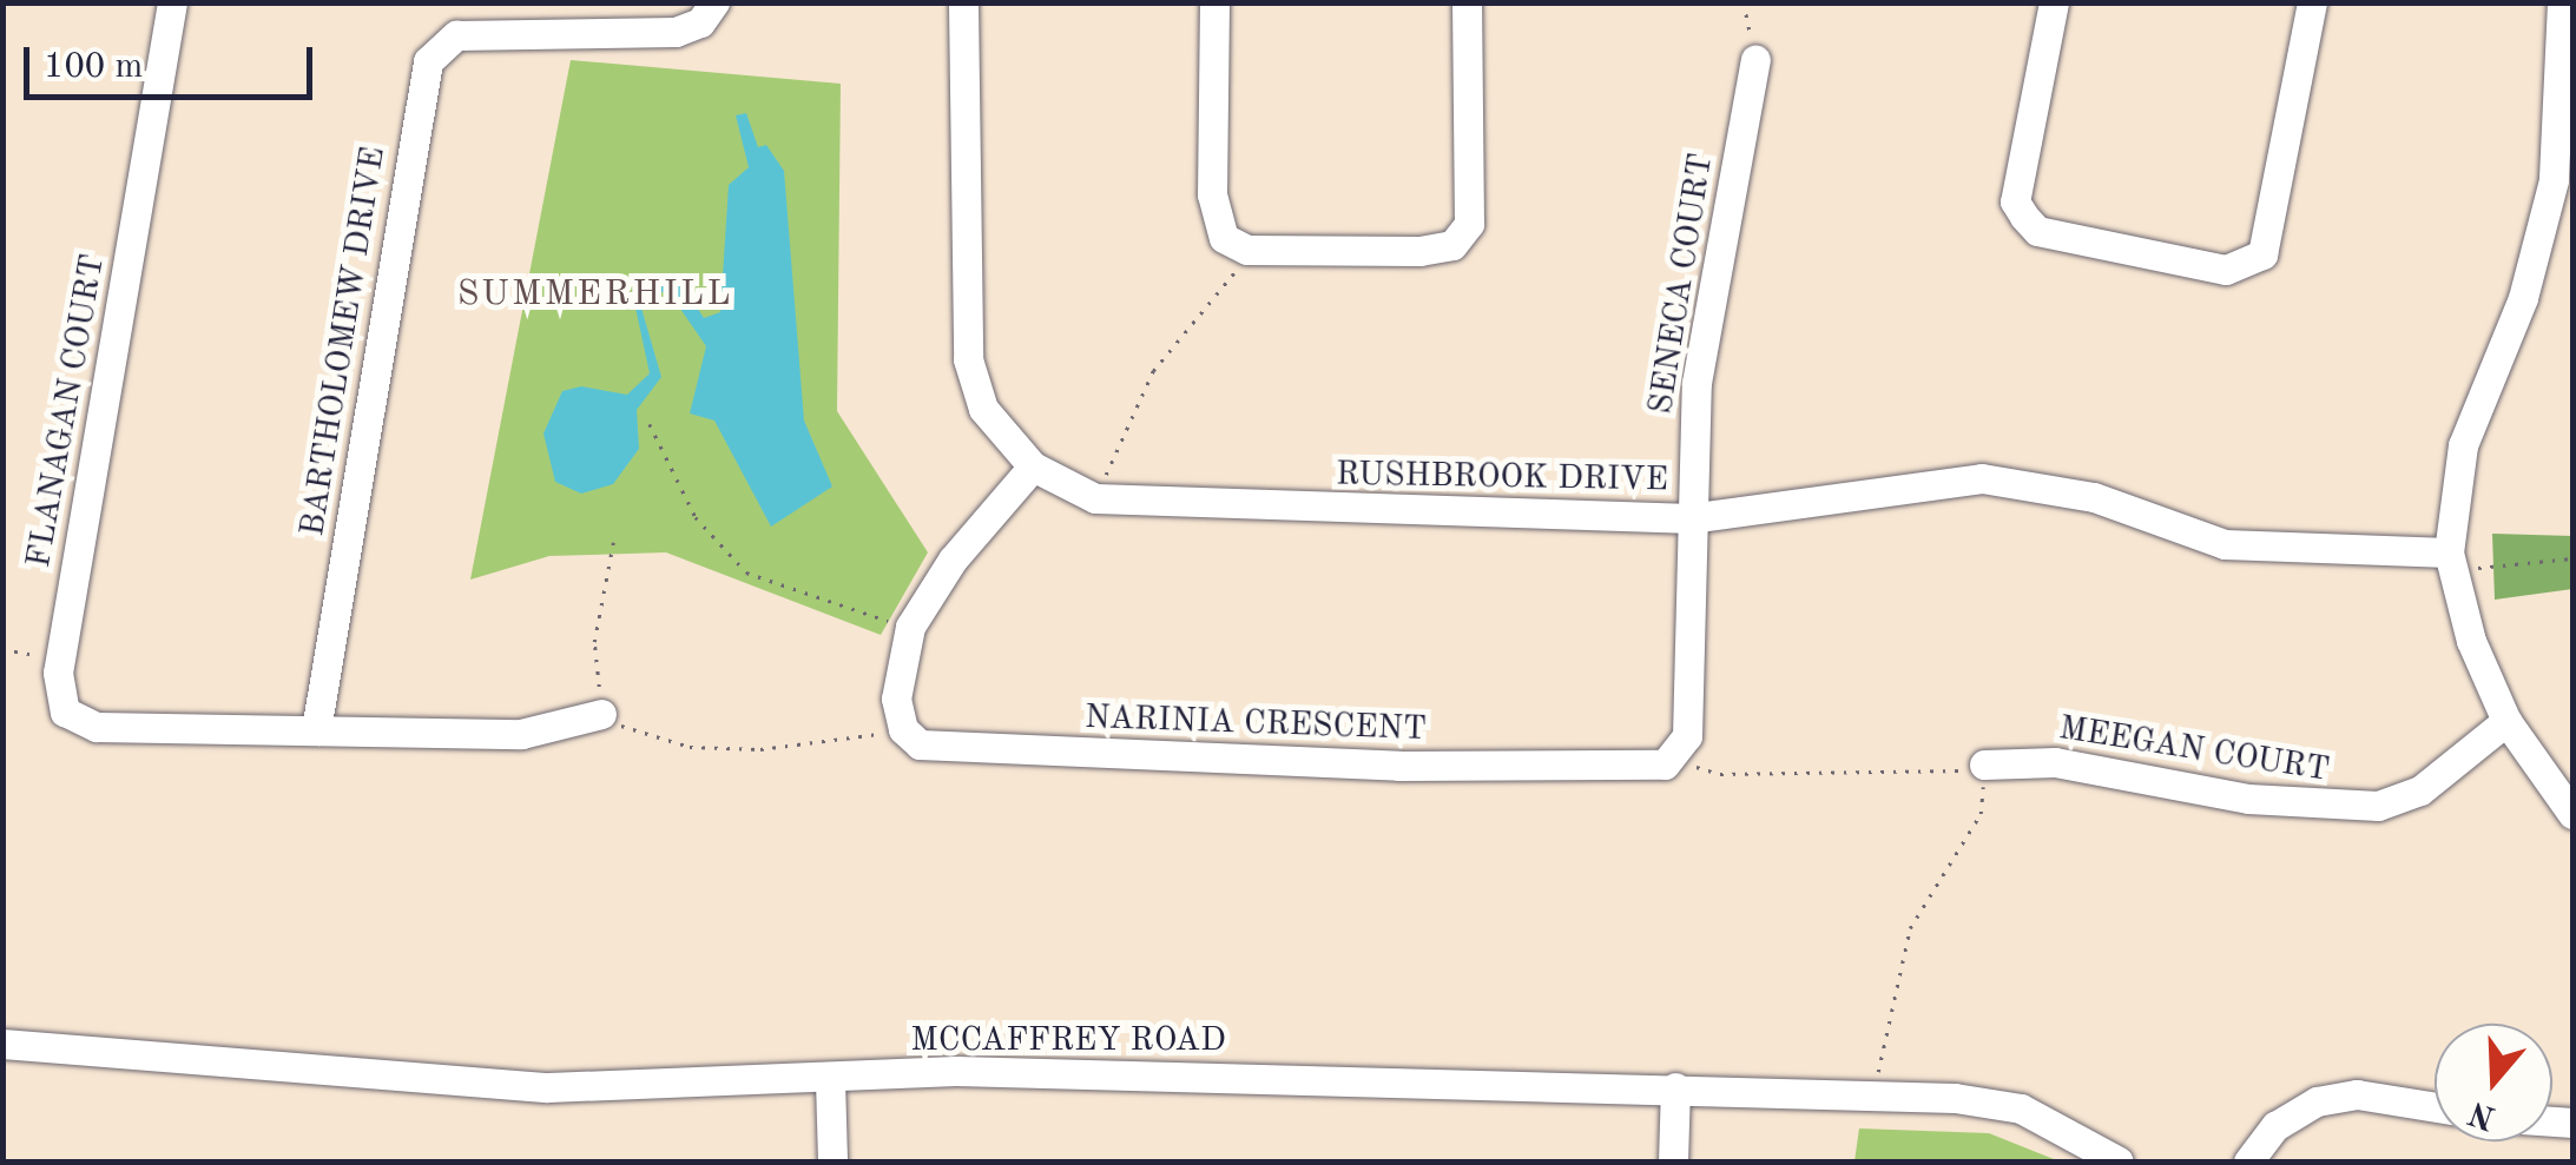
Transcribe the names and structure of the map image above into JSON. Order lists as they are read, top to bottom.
{
  "streets": {
    "street": [
      "SENECA COURT",
      "BARTHOLOMEW DRIVE",
      "FLANAGAN COURT",
      "RUSHBROOK DRIVE",
      "NARINIA CRESCENT",
      "MEEGAN COURT",
      "MCCAFFREY ROAD"
    ]
  },
  "crossings": [
    ["SENECA COURT", "RUSHBROOK DRIVE"],
    ["BARTHOLOMEW DRIVE", "FLANAGAN COURT"]
  ],
  "districts": ["SUMMERHILL"],
  "scale_bar": "100 m",
  "north": "bottom"
}
